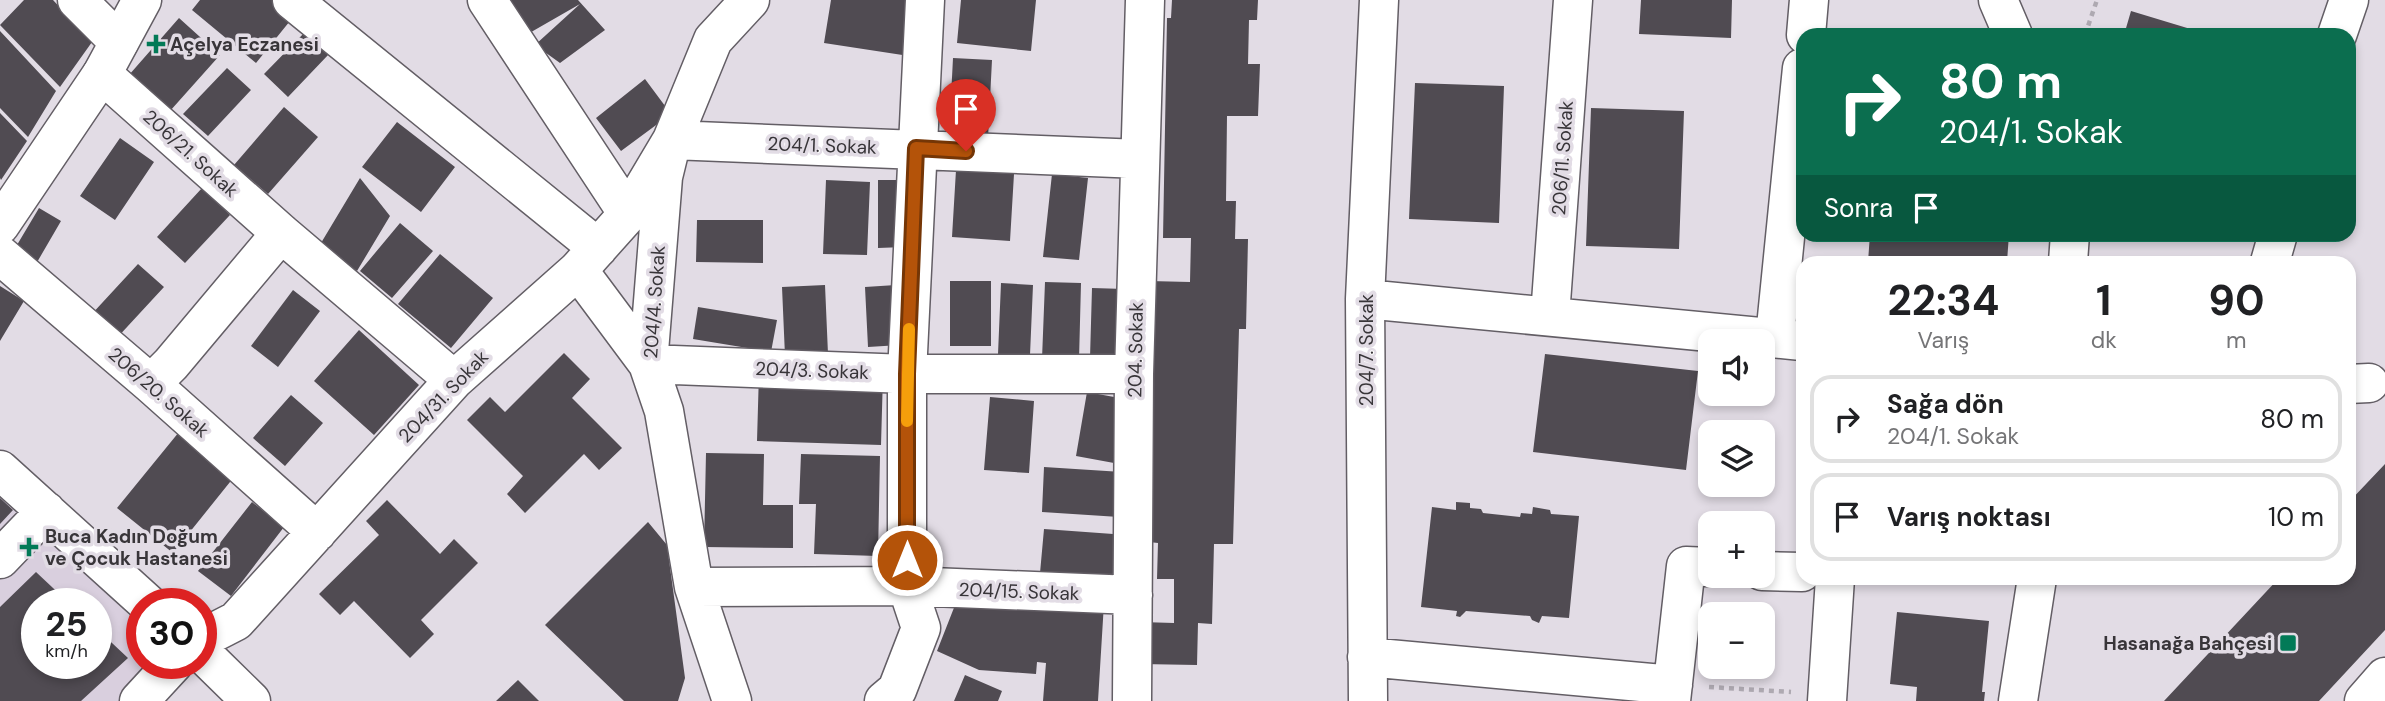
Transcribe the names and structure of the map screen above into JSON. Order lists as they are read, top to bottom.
{
  "streets": {
    "street": [
      "204/1. Sokak",
      "206/21. Sokak",
      "206/11. Sokak",
      "204/4. Sokak",
      "204. Sokak",
      "204/7. Sokak",
      "204/3. Sokak",
      "206/20. Sokak",
      "204/31. Sokak",
      "204/15. Sokak"
    ]
  },
  "crossings": [
    ["204/1. Sokak", "204/4. Sokak"],
    ["204/1. Sokak", "204. Sokak"],
    ["204/1. Sokak", "204/31. Sokak"],
    ["206/21. Sokak", "204/31. Sokak"],
    ["204/4. Sokak", "204/3. Sokak"],
    ["204/4. Sokak", "204/31. Sokak"],
    ["204/4. Sokak", "204/15. Sokak"],
    ["204. Sokak", "204/3. Sokak"],
    ["204. Sokak", "204/15. Sokak"],
    ["206/20. Sokak", "204/31. Sokak"]
  ],
  "places": {
    "health": ["Açelya Eczanesi", "Buca Kadın Doğum ve Çocuk Hastanesi"],
    "transit": ["Hasanağa Bahçesi"]
  },
  "page": {
    "turn": ["80 m", "204/1. Sokak"],
    "then": "Sonra",
    "eta": [
      "22:34",
      "Varış",
      "1",
      "dk",
      "90",
      "m"
    ],
    "map_buttons": ["+", "−"],
    "list": [
      {
        "name": "Sağa dön",
        "note": "204/1. Sokak",
        "value": "80 m"
      },
      {
        "name": "Varış noktası",
        "value": "10 m"
      }
    ],
    "speed": "25 km/h",
    "limit": "30"
  }
}
